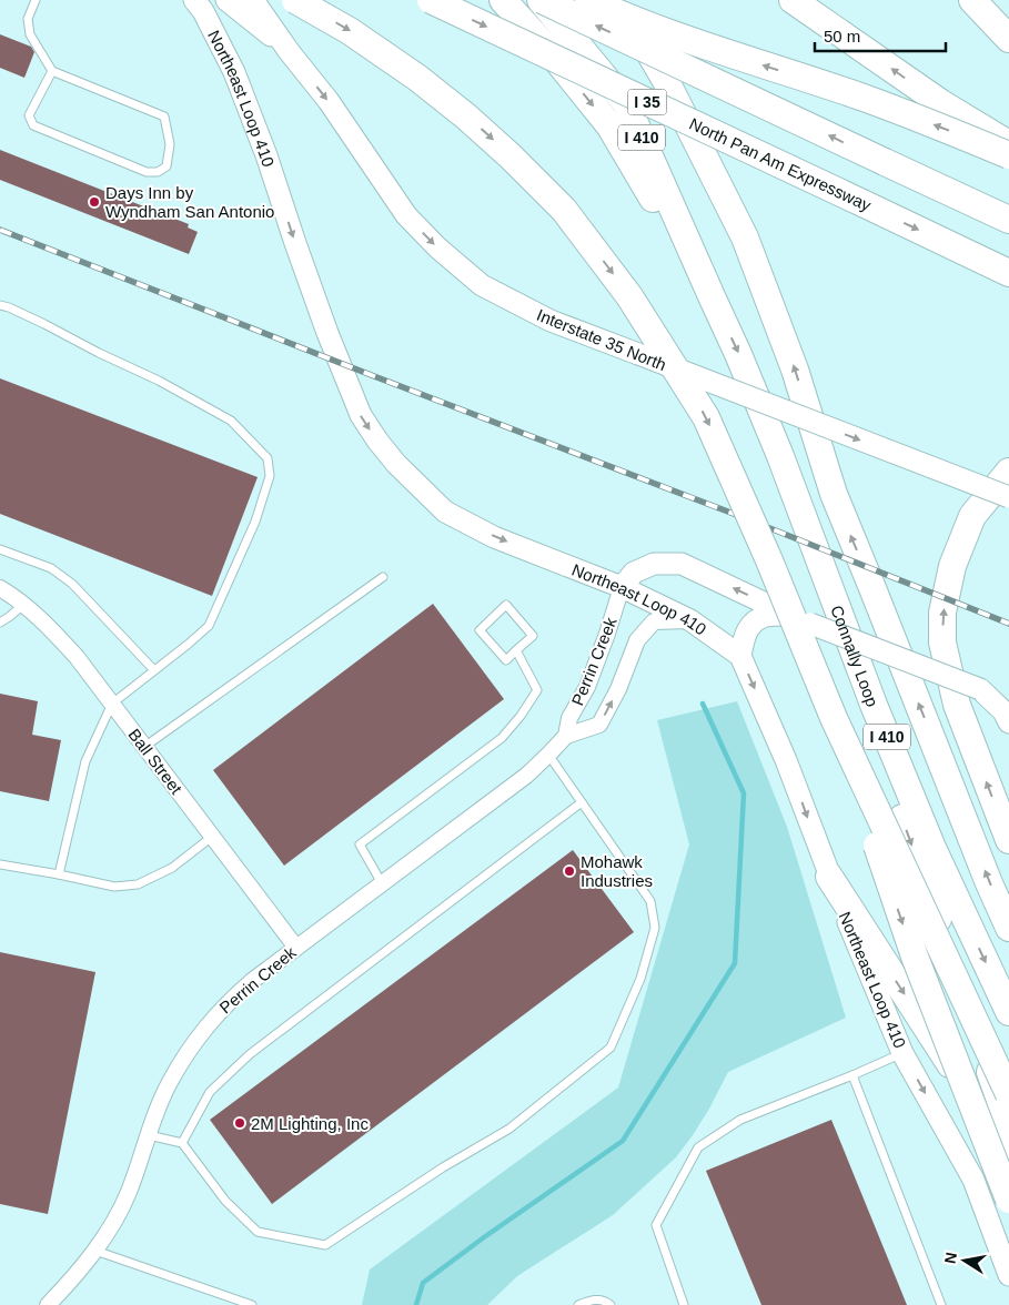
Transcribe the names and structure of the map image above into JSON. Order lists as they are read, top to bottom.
{
  "streets": {
    "highway": [
      "I 35",
      "I 410",
      "North Pan Am Expressway",
      "Connally Loop"
    ],
    "main road": ["Northeast Loop 410", "Interstate 35 North"],
    "street": ["Perrin Creek", "Ball Street"]
  },
  "crossings": [
    ["Northeast Loop 410", "Perrin Creek"],
    ["I 410", "Connally Loop"],
    ["Perrin Creek", "Ball Street"]
  ],
  "one_way": ["Northeast Loop 410", "Interstate 35 North"],
  "places": ["Days Inn by Wyndham San Antonio", "Mohawk Industries", "2M Lighting, Inc"],
  "scale_bar": "50 m",
  "north": "left"
}
